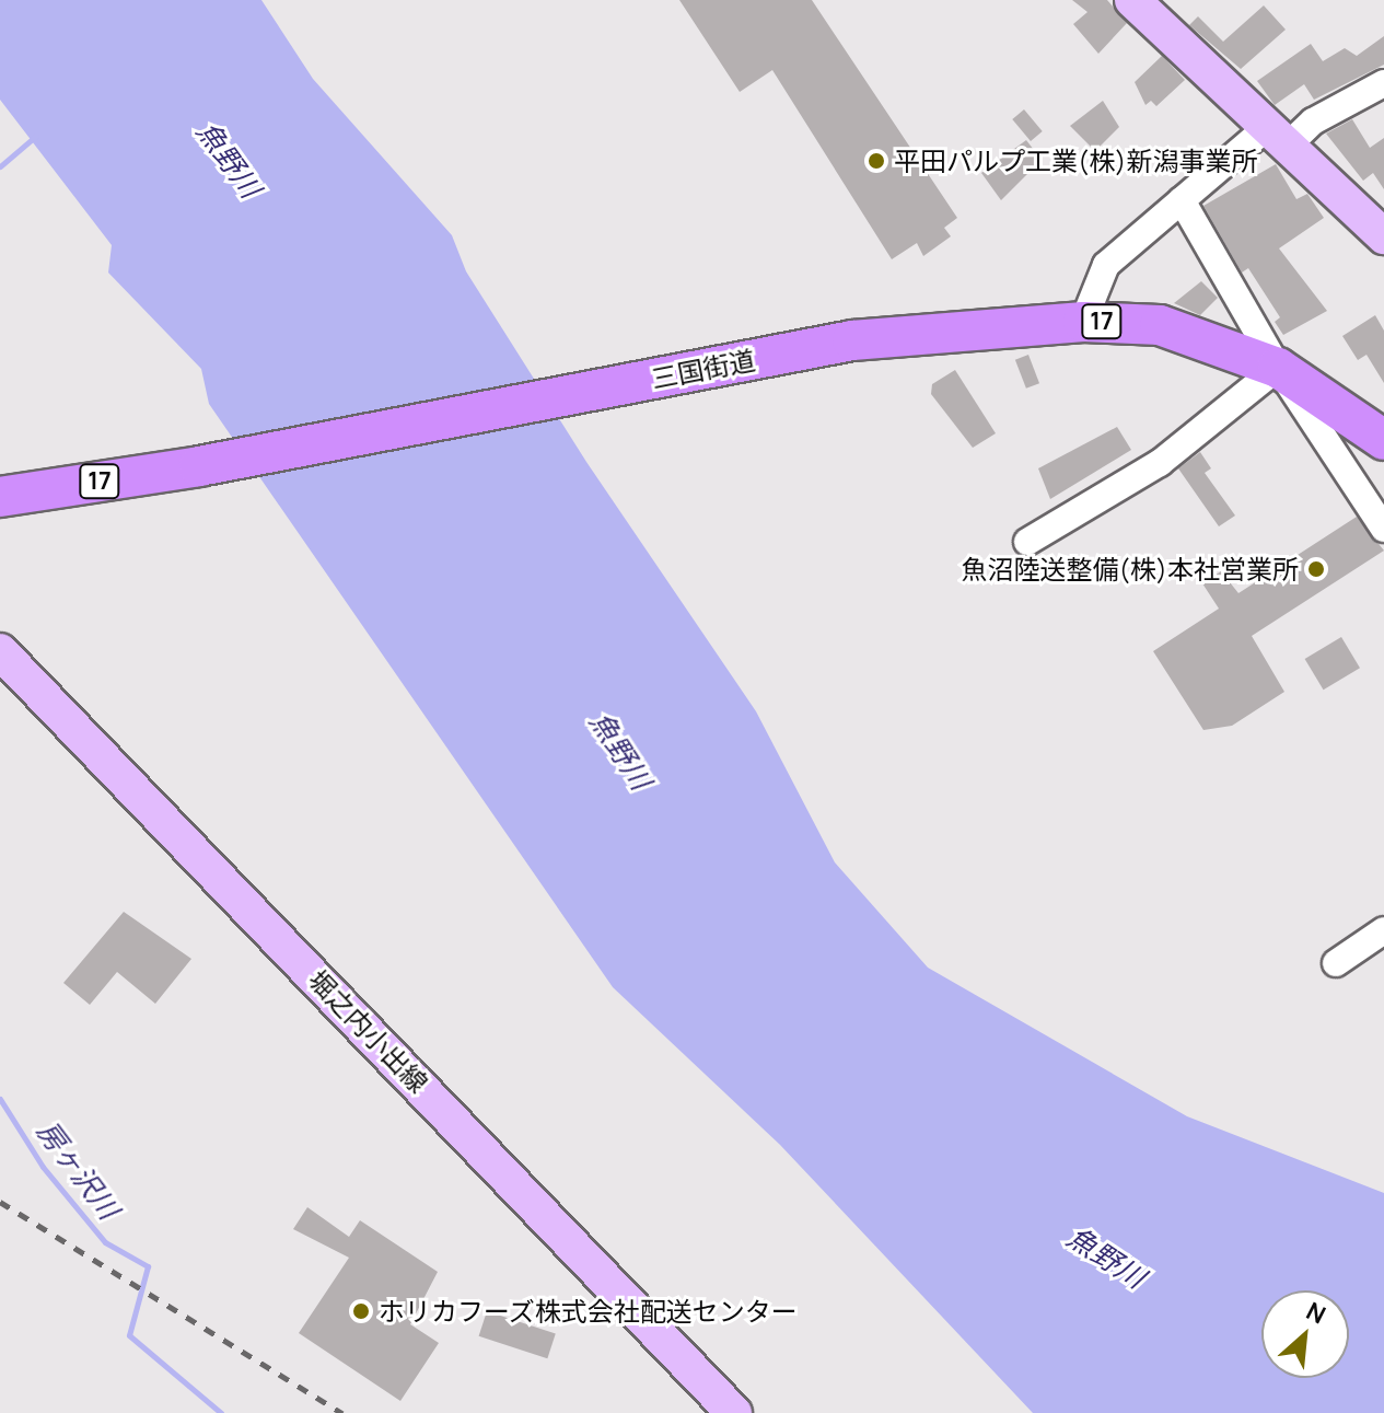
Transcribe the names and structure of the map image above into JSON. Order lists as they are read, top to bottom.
{
  "streets": {
    "highway": ["17", "三国街道"],
    "main road": ["堀之内小出線"]
  },
  "water": ["魚野川", "房ヶ沢川"],
  "places": ["平田パルプ工業(株)新潟事業所", "魚沼陸送整備(株)本社営業所", "ホリカフーズ株式会社配送センター"],
  "north": "top right"
}
